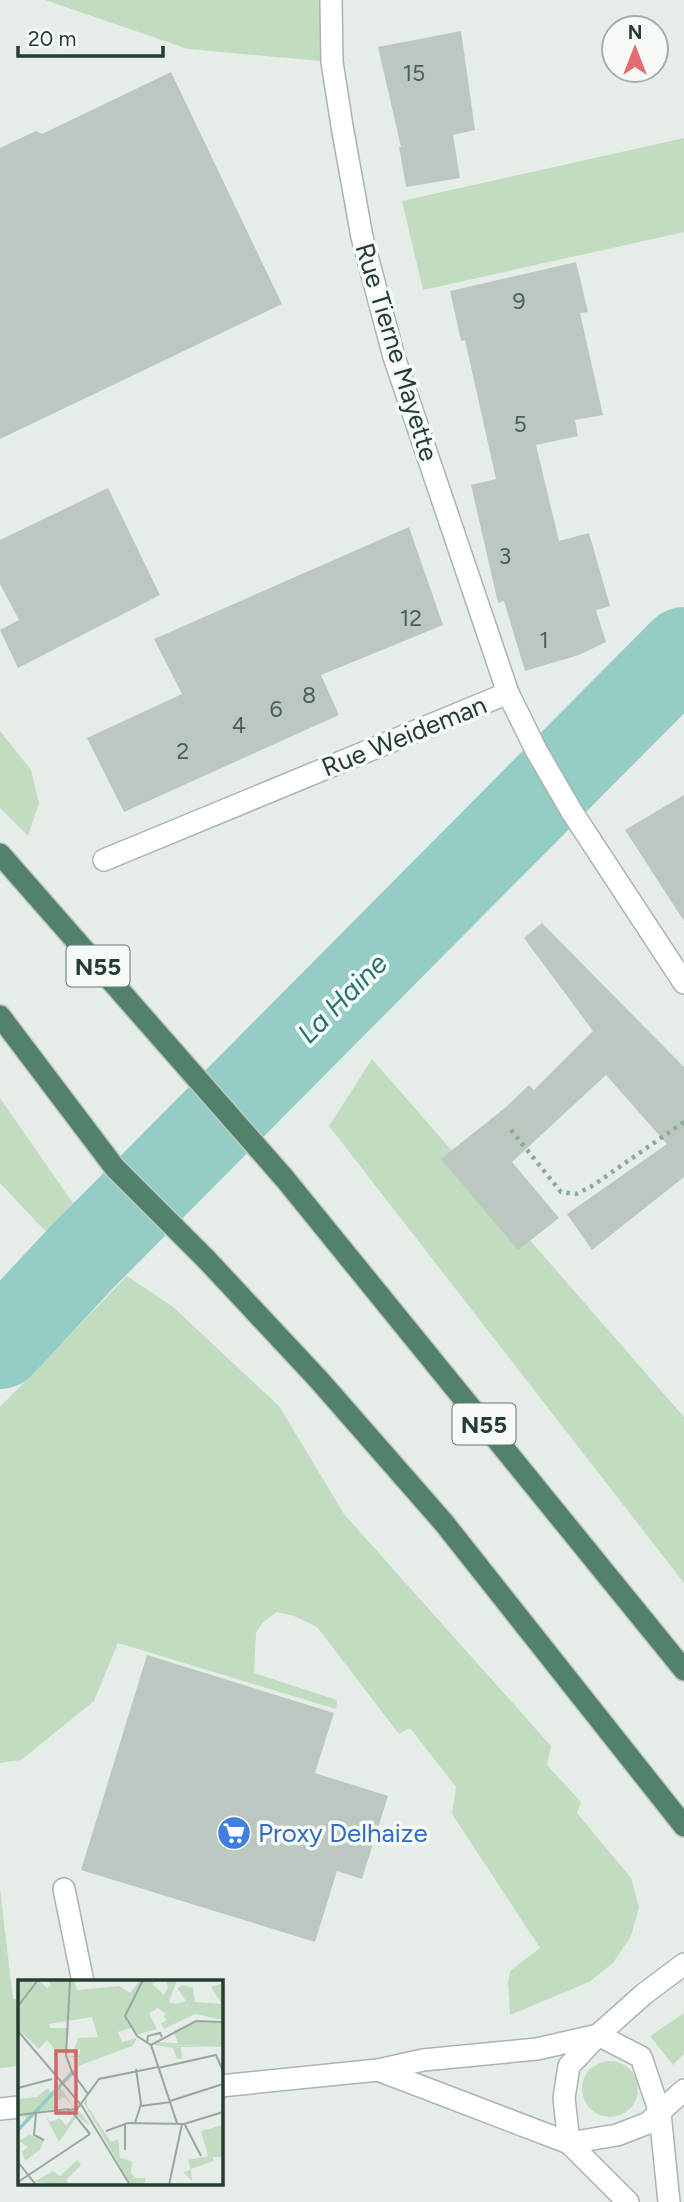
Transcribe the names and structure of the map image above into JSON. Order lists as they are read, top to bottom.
{
  "streets": {
    "highway": ["N55"],
    "street": ["Rue Tierne Mayette", "Rue Weideman"]
  },
  "crossings": [
    ["Rue Tierne Mayette", "Rue Weideman"]
  ],
  "water": ["La Haine"],
  "places": {
    "supermarket": ["Proxy Delhaize"]
  },
  "house_numbers": [
    "15",
    "9",
    "5",
    "3",
    "12",
    "1",
    "8",
    "6",
    "4",
    "2"
  ],
  "scale_bar": "20 m",
  "north": "top"
}
